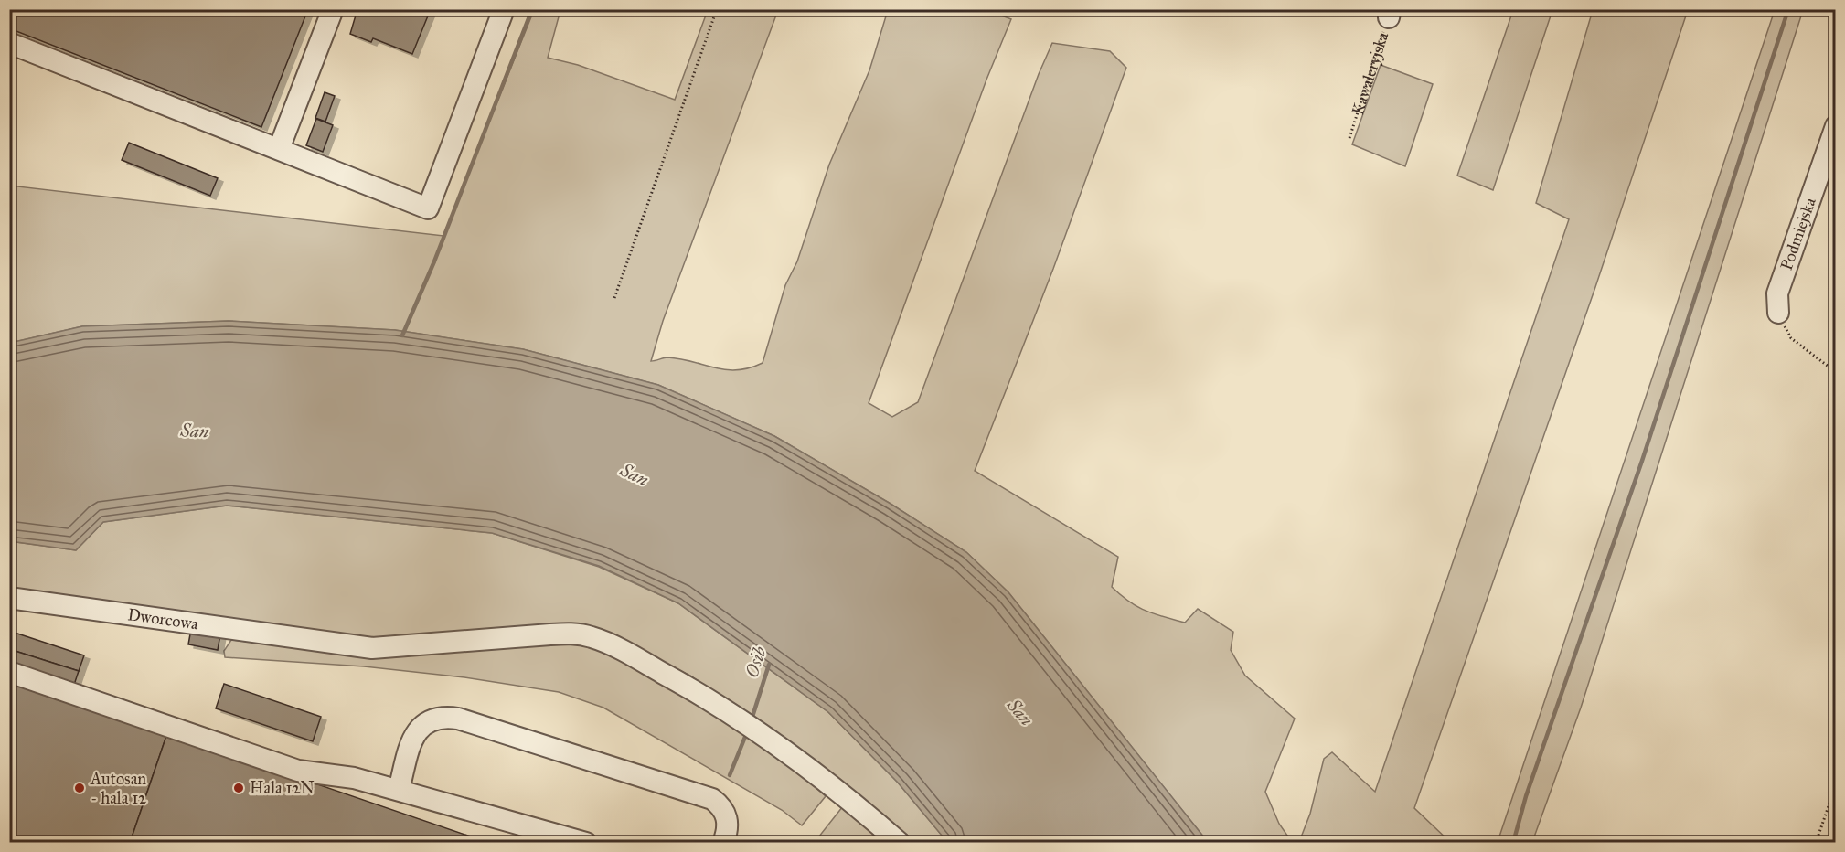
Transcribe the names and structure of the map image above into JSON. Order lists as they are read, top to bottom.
{
  "streets": {
    "street": ["Podmiejska", "Dworcowa"],
    "path": ["Kawaleryjska"]
  },
  "water": ["San", "Osib"],
  "places": ["Autosan - hala 12", "Hala 12N"]
}
